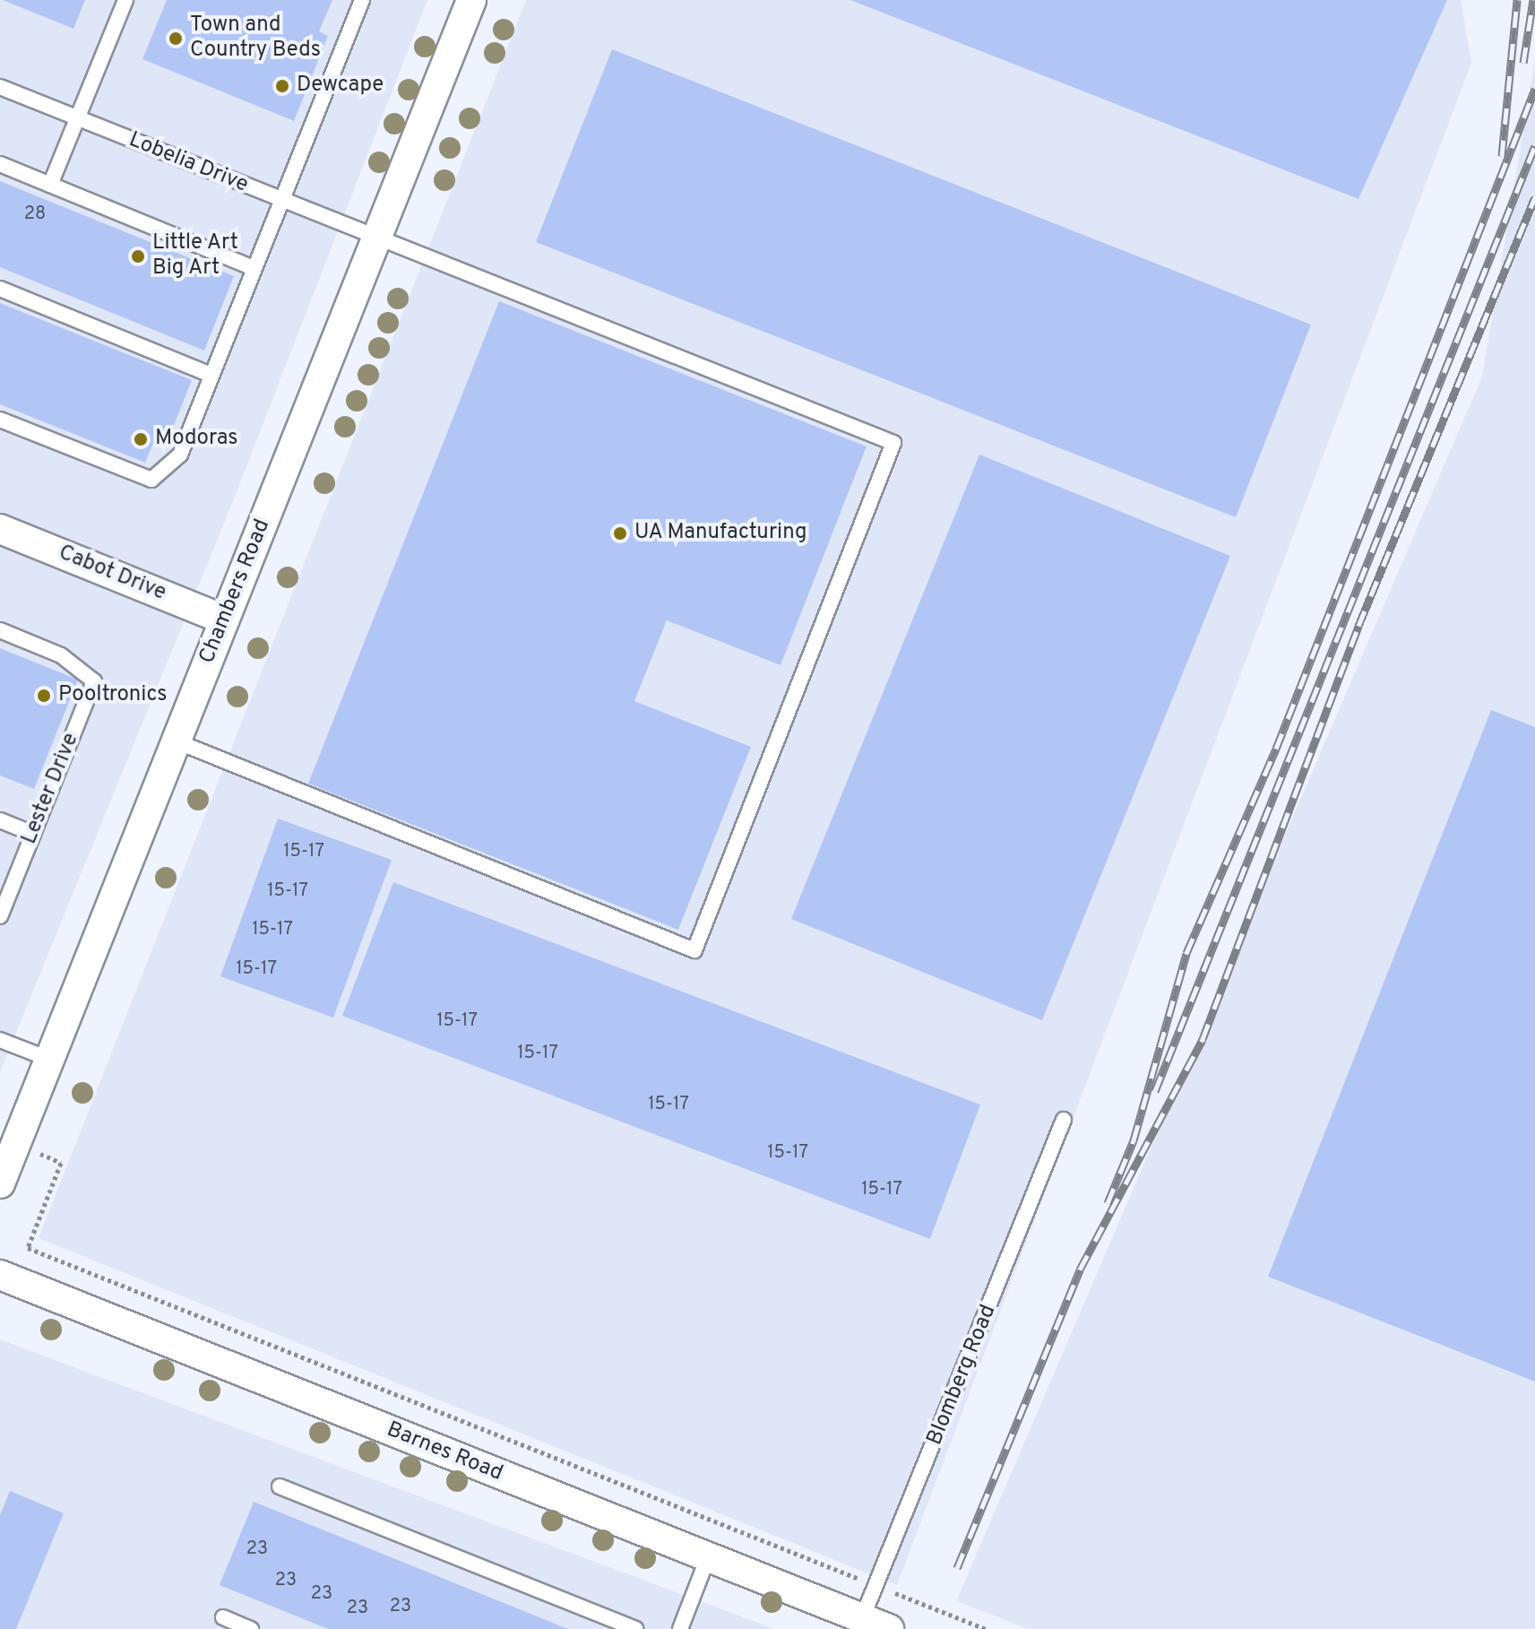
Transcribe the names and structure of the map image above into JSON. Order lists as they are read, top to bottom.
{
  "streets": {
    "street": ["Cabot Drive", "Chambers Road", "Barnes Road"],
    "lane": ["Lobelia Drive", "Lester Drive", "Blomberg Road"]
  },
  "crossings": [
    ["Lobelia Drive", "Chambers Road"],
    ["Cabot Drive", "Chambers Road"],
    ["Blomberg Road", "Barnes Road"]
  ],
  "places": [
    "Town and Country Beds",
    "Dewcape",
    "Little Art Big Art",
    "Modoras",
    "UA Manufacturing",
    "Pooltronics"
  ],
  "house_numbers": [
    "28",
    "15-17",
    "15-17",
    "15-17",
    "15-17",
    "15-17",
    "15-17",
    "15-17",
    "15-17",
    "15-17",
    "23",
    "23",
    "23",
    "23",
    "23"
  ]
}
